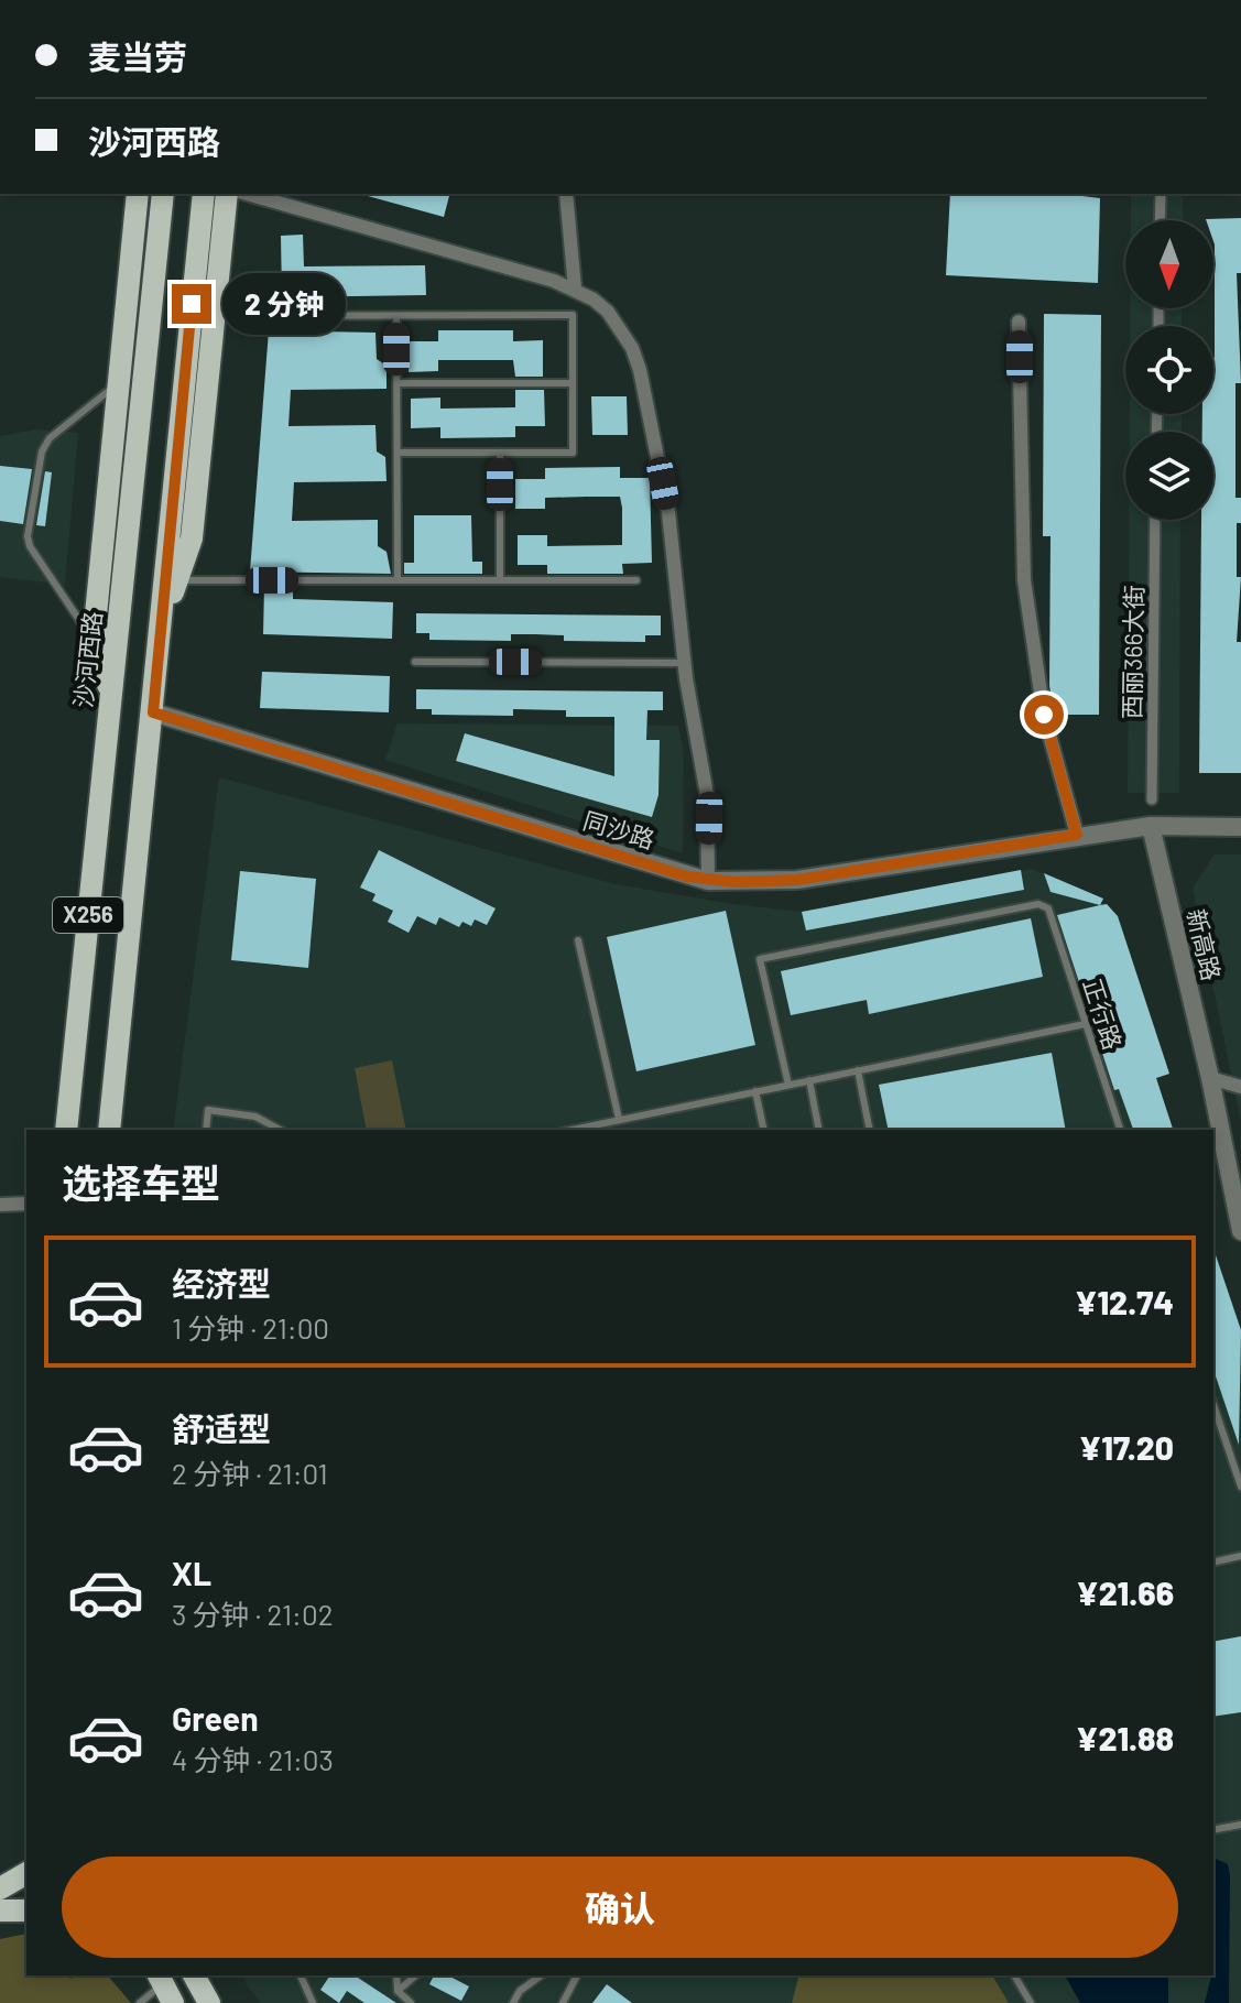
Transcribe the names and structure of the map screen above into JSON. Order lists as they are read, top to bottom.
{
  "streets": {
    "main road": ["沙河西路", "X256"],
    "street": ["西丽366大街", "同沙路", "新高路"],
    "lane": ["正行路"]
  },
  "crossings": [
    ["同沙路", "X256"],
    ["同沙路", "新高路"]
  ],
  "north": "bottom",
  "page": {
    "banner": ["麦当劳", "沙河西路"],
    "bubble": "2 分钟",
    "heading": "选择车型",
    "list": [
      {
        "name": "经济型",
        "note": "1 分钟 · 21:00",
        "value": "¥12.74"
      },
      {
        "name": "舒适型",
        "note": "2 分钟 · 21:01",
        "value": "¥17.20"
      },
      {
        "name": "XL",
        "note": "3 分钟 · 21:02",
        "value": "¥21.66"
      },
      {
        "name": "Green",
        "note": "4 分钟 · 21:03",
        "value": "¥21.88"
      }
    ],
    "buttons": "确认"
  }
}
